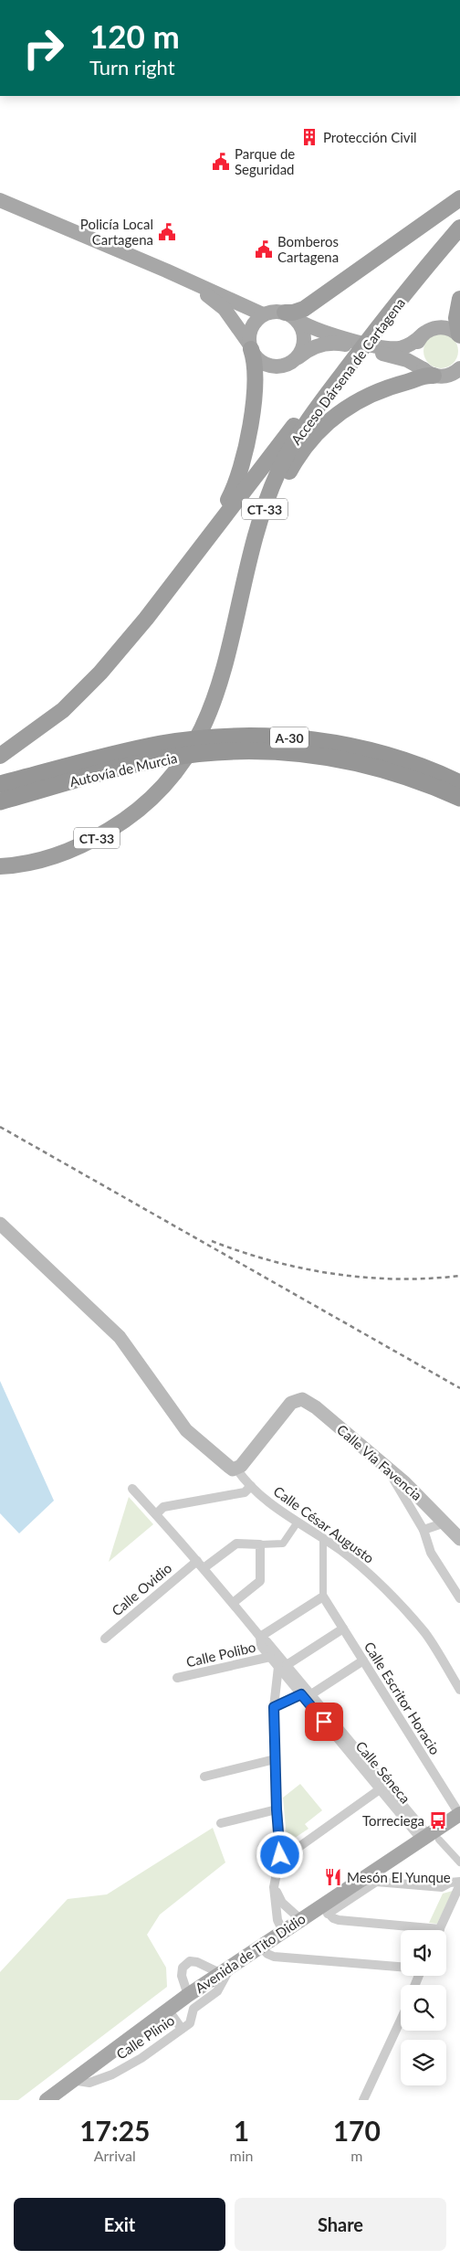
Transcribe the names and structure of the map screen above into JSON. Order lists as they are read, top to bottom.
{
  "streets": {
    "highway": [
      "Acceso Dársena de Cartagena",
      "CT-33",
      "A-30",
      "Autovía de Murcia"
    ],
    "main road": ["Calle Vía Favencia", "Avenida de Tito Didio"],
    "street": [
      "Calle César Augusto",
      "Calle Ovidio",
      "Calle Polibo",
      "Calle Escritor Horacio",
      "Calle Séneca",
      "Calle Plinio"
    ]
  },
  "crossings": [
    ["Calle Vía Favencia", "Calle César Augusto"],
    ["Calle Ovidio", "Calle Séneca"],
    ["Calle Polibo", "Calle Séneca"],
    ["Calle Escritor Horacio", "Avenida de Tito Didio"],
    ["Calle Séneca", "Avenida de Tito Didio"],
    ["Avenida de Tito Didio", "Calle Plinio"]
  ],
  "places": {
    "building": ["Protección Civil"],
    "public building": ["Parque de Seguridad", "Policía Local Cartagena", "Bomberos Cartagena"],
    "bus stop": ["Torreciega"],
    "restaurant": ["Mesón El Yunque"]
  },
  "page": {
    "turn": ["120 m", "Turn right"],
    "eta": [
      "17:25",
      "Arrival",
      "1",
      "min",
      "170",
      "m"
    ],
    "buttons": ["Exit", "Share"]
  }
}
